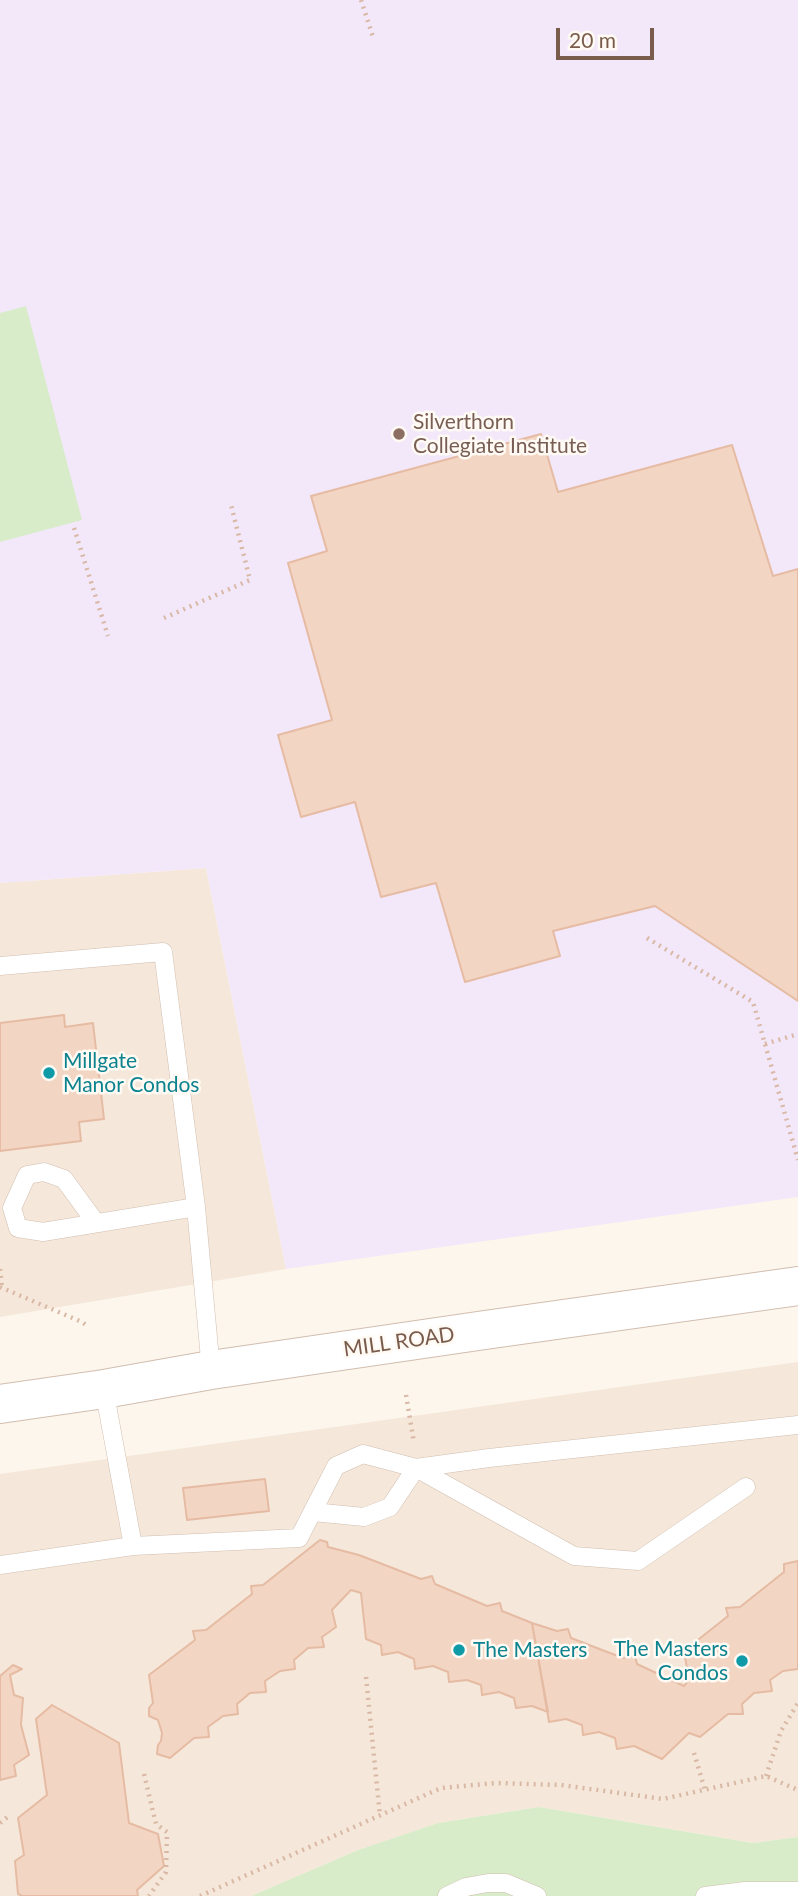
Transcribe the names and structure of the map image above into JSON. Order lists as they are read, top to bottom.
{
  "streets": {
    "street": ["MILL ROAD"]
  },
  "places": [
    "Silverthorn Collegiate Institute",
    "Millgate Manor Condos",
    "The Masters",
    "The Masters Condos"
  ],
  "scale_bar": "20 m"
}
